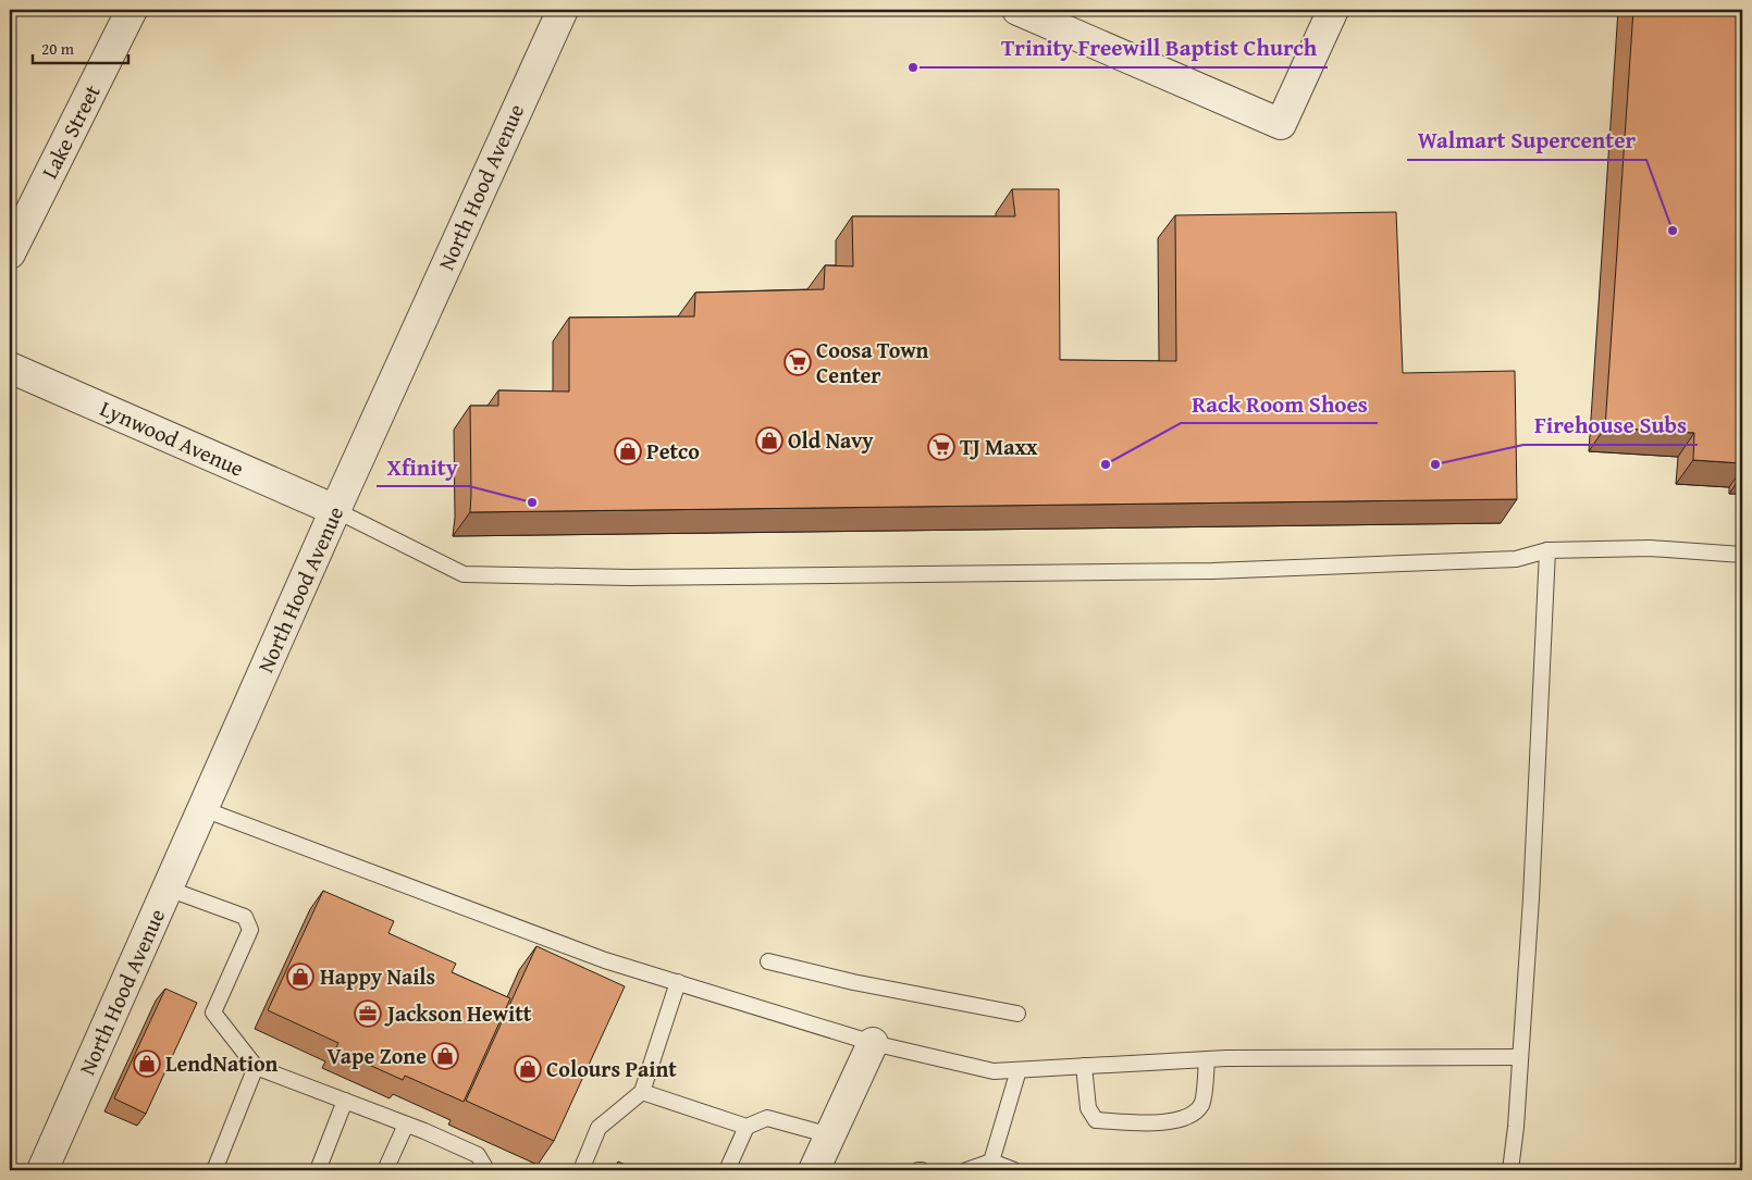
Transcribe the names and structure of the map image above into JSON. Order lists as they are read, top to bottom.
{
  "streets": {
    "street": ["Lake Street", "North Hood Avenue", "Lynwood Avenue"]
  },
  "crossings": [
    ["North Hood Avenue", "Lynwood Avenue"]
  ],
  "places": {
    "other": [
      "Trinity Freewill Baptist Church",
      "Walmart Supercenter",
      "Rack Room Shoes",
      "Firehouse Subs",
      "Xfinity"
    ],
    "supermarket": ["Coosa Town Center", "TJ Maxx"],
    "shop": [
      "Old Navy",
      "Petco",
      "Happy Nails",
      "Vape Zone",
      "LendNation",
      "Colours Paint"
    ],
    "office": ["Jackson Hewitt"]
  },
  "scale_bar": "20 m"
}
